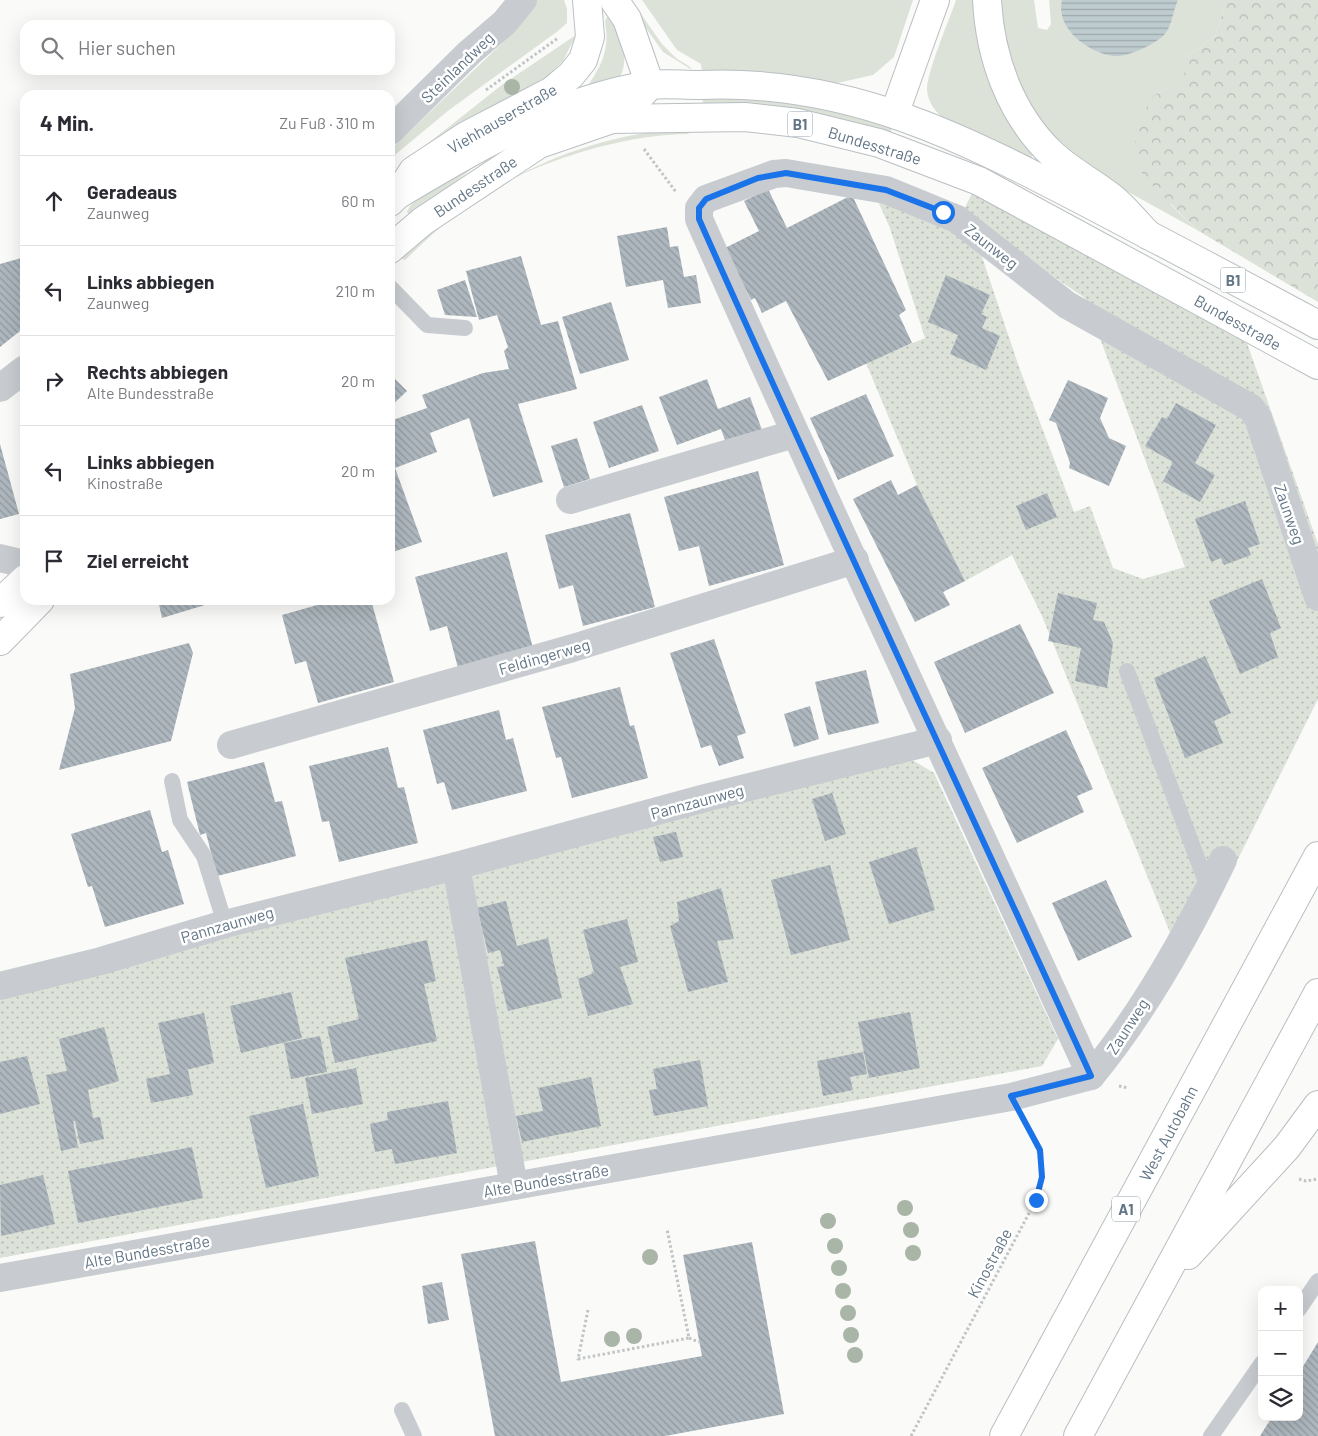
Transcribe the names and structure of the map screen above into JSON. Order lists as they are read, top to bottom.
{
  "streets": {
    "main road": [
      "Viehhauserstraße",
      "B1",
      "Bundesstraße",
      "West Autobahn",
      "A1"
    ],
    "street": [
      "Steinlandweg",
      "Zaunweg",
      "Feldingerweg",
      "Pannzaunweg",
      "Alte Bundesstraße"
    ],
    "path": ["Kinostraße"]
  },
  "crossings": [
    ["Zaunweg", "Feldingerweg"],
    ["Zaunweg", "Pannzaunweg"],
    ["Zaunweg", "Alte Bundesstraße"],
    ["Alte Bundesstraße", "Kinostraße"]
  ],
  "page": {
    "search": "Hier suchen",
    "heading": ["4 Min.", "Zu Fuß · 310 m"],
    "list": [
      ["Geradeaus", "Zaunweg", "60 m"],
      ["Links abbiegen", "Zaunweg", "210 m"],
      ["Rechts abbiegen", "Alte Bundesstraße", "20 m"],
      ["Links abbiegen", "Kinostraße", "20 m"],
      "Ziel erreicht"
    ],
    "map_buttons": ["+", "−"]
  }
}
